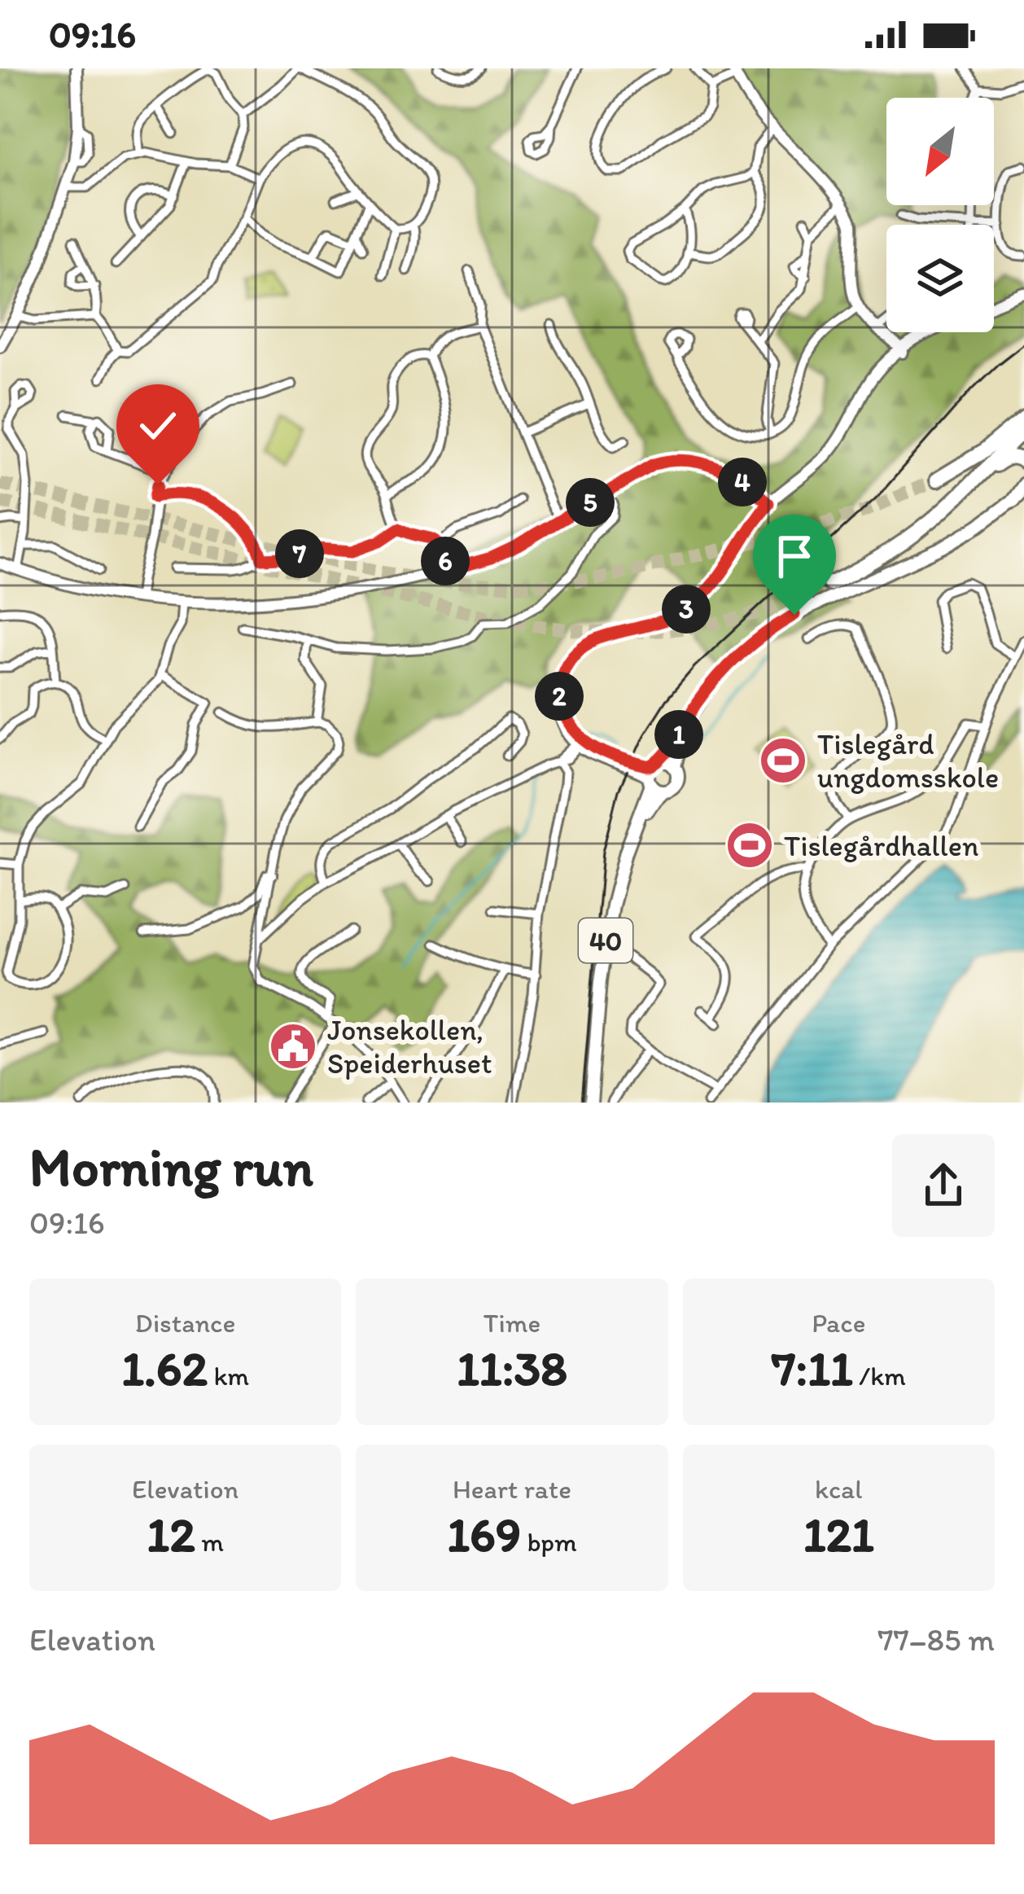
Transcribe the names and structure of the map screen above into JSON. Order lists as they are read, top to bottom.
{
  "streets": {
    "main road": ["40"]
  },
  "places": {
    "sports": ["Tislegård ungdomsskole", "Tislegårdhallen"],
    "public building": ["Jonsekollen, Speiderhuset"]
  },
  "north": "bottom left",
  "page": {
    "status": "09:16",
    "pins": [
      "4",
      "5",
      "7",
      "6",
      "3",
      "2",
      "1"
    ],
    "heading": ["Morning run", "09:16"],
    "stats": [
      ["Distance", "1.62 km"],
      ["Time", "11:38"],
      ["Pace", "7:11 /km"],
      ["Elevation", "12 m"],
      ["Heart rate", "169 bpm"],
      ["kcal", "121"]
    ],
    "chart": ["Elevation", "77–85 m"]
  }
}
